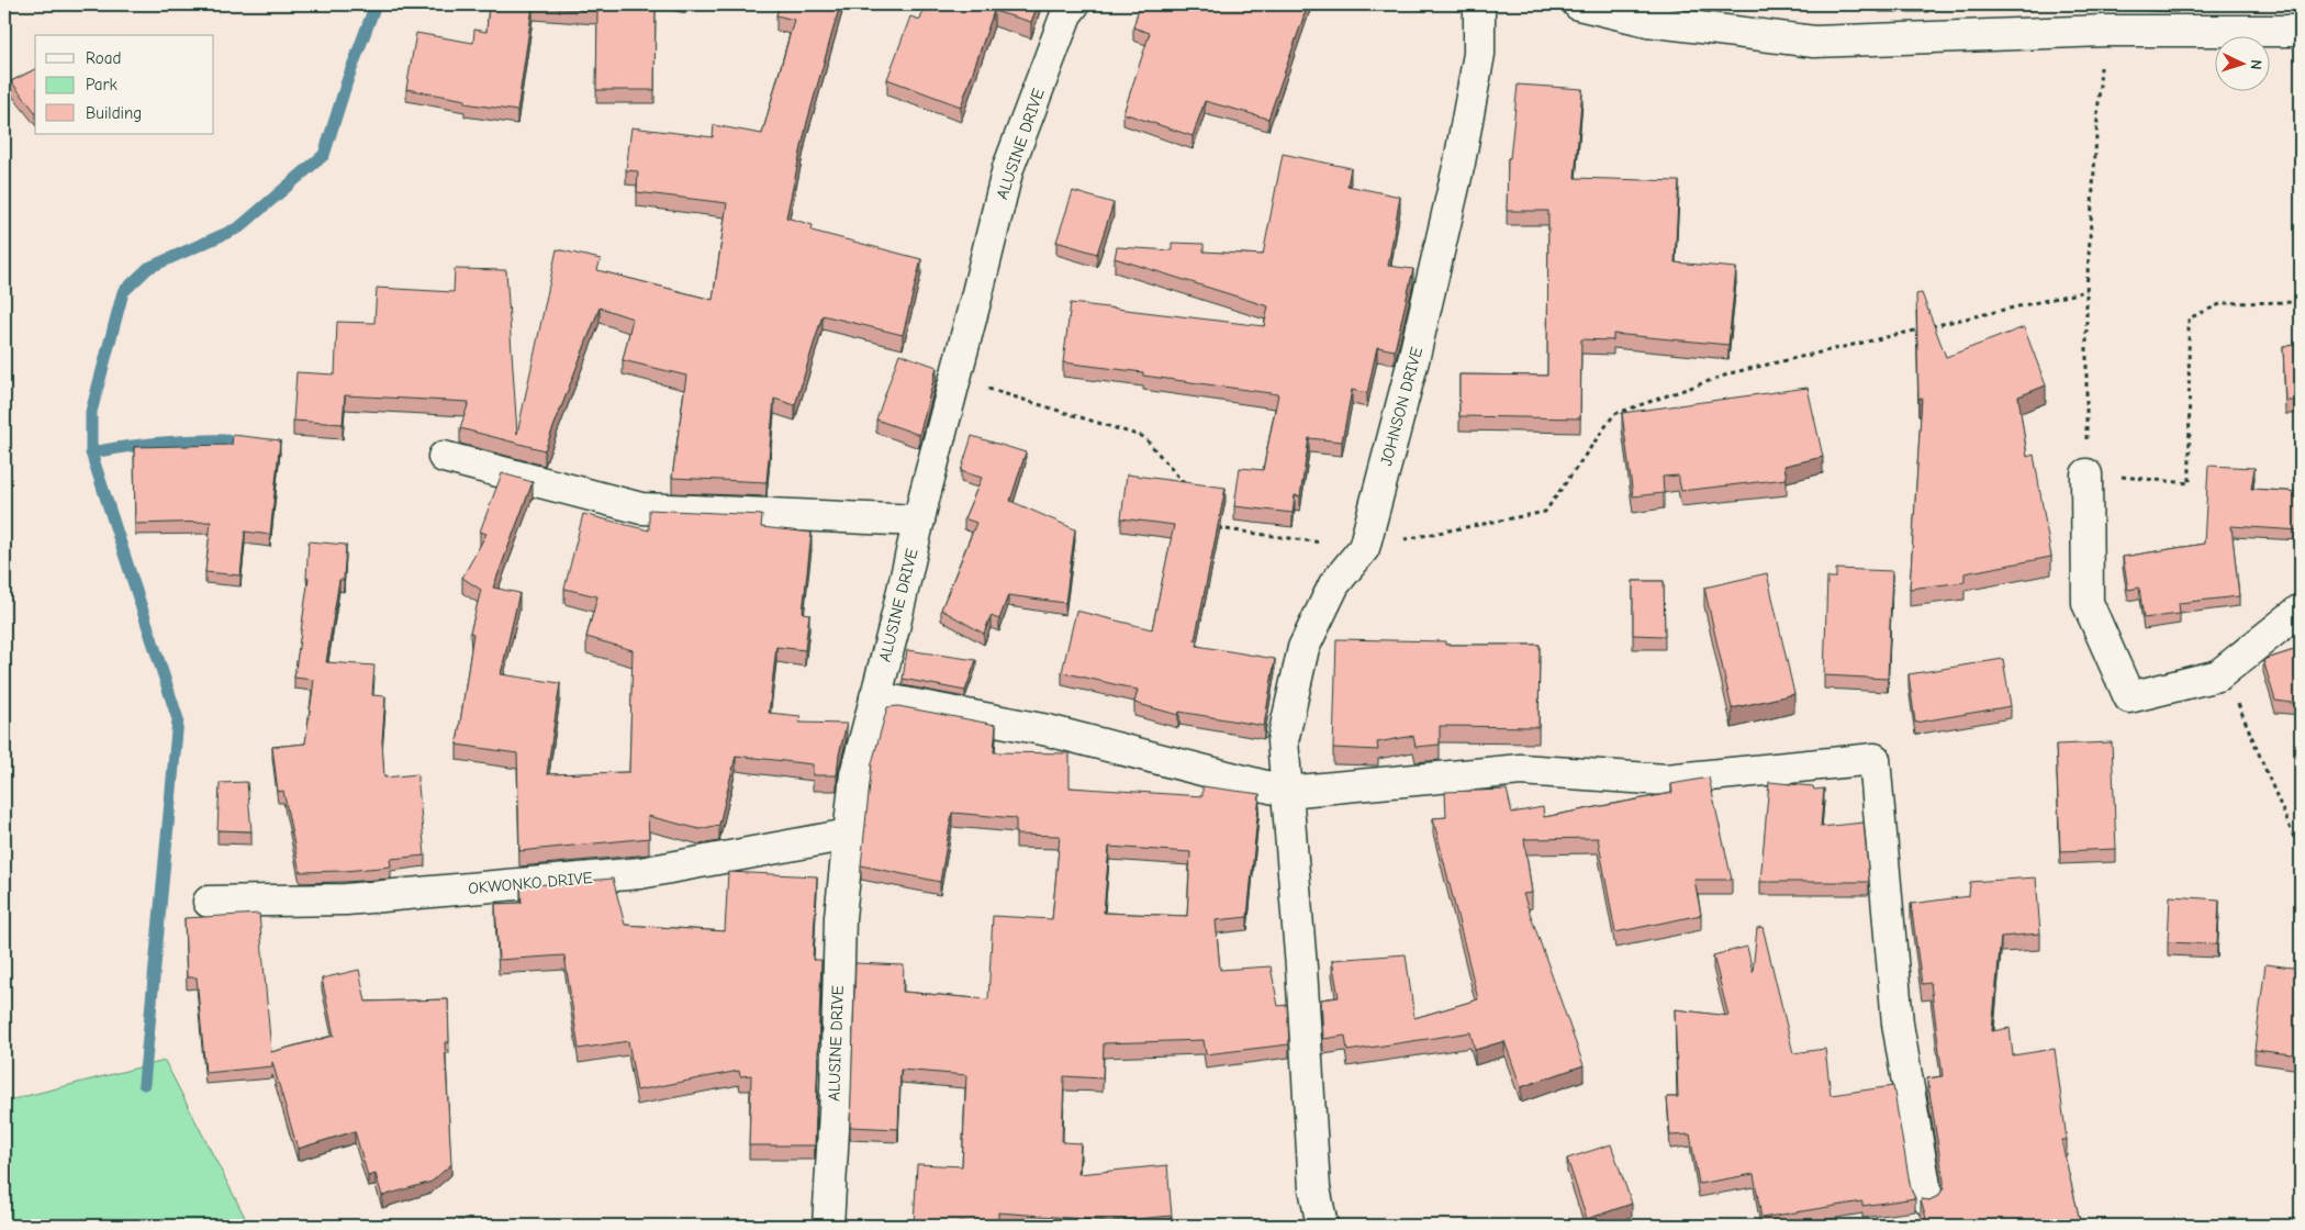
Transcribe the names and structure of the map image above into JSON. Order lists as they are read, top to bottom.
{
  "streets": {
    "street": ["ALUSINE DRIVE", "JOHNSON DRIVE", "OKWONKO DRIVE"]
  },
  "crossings": [
    ["ALUSINE DRIVE", "OKWONKO DRIVE"]
  ],
  "legend": ["Road", "Park", "Building"],
  "north": "right"
}
